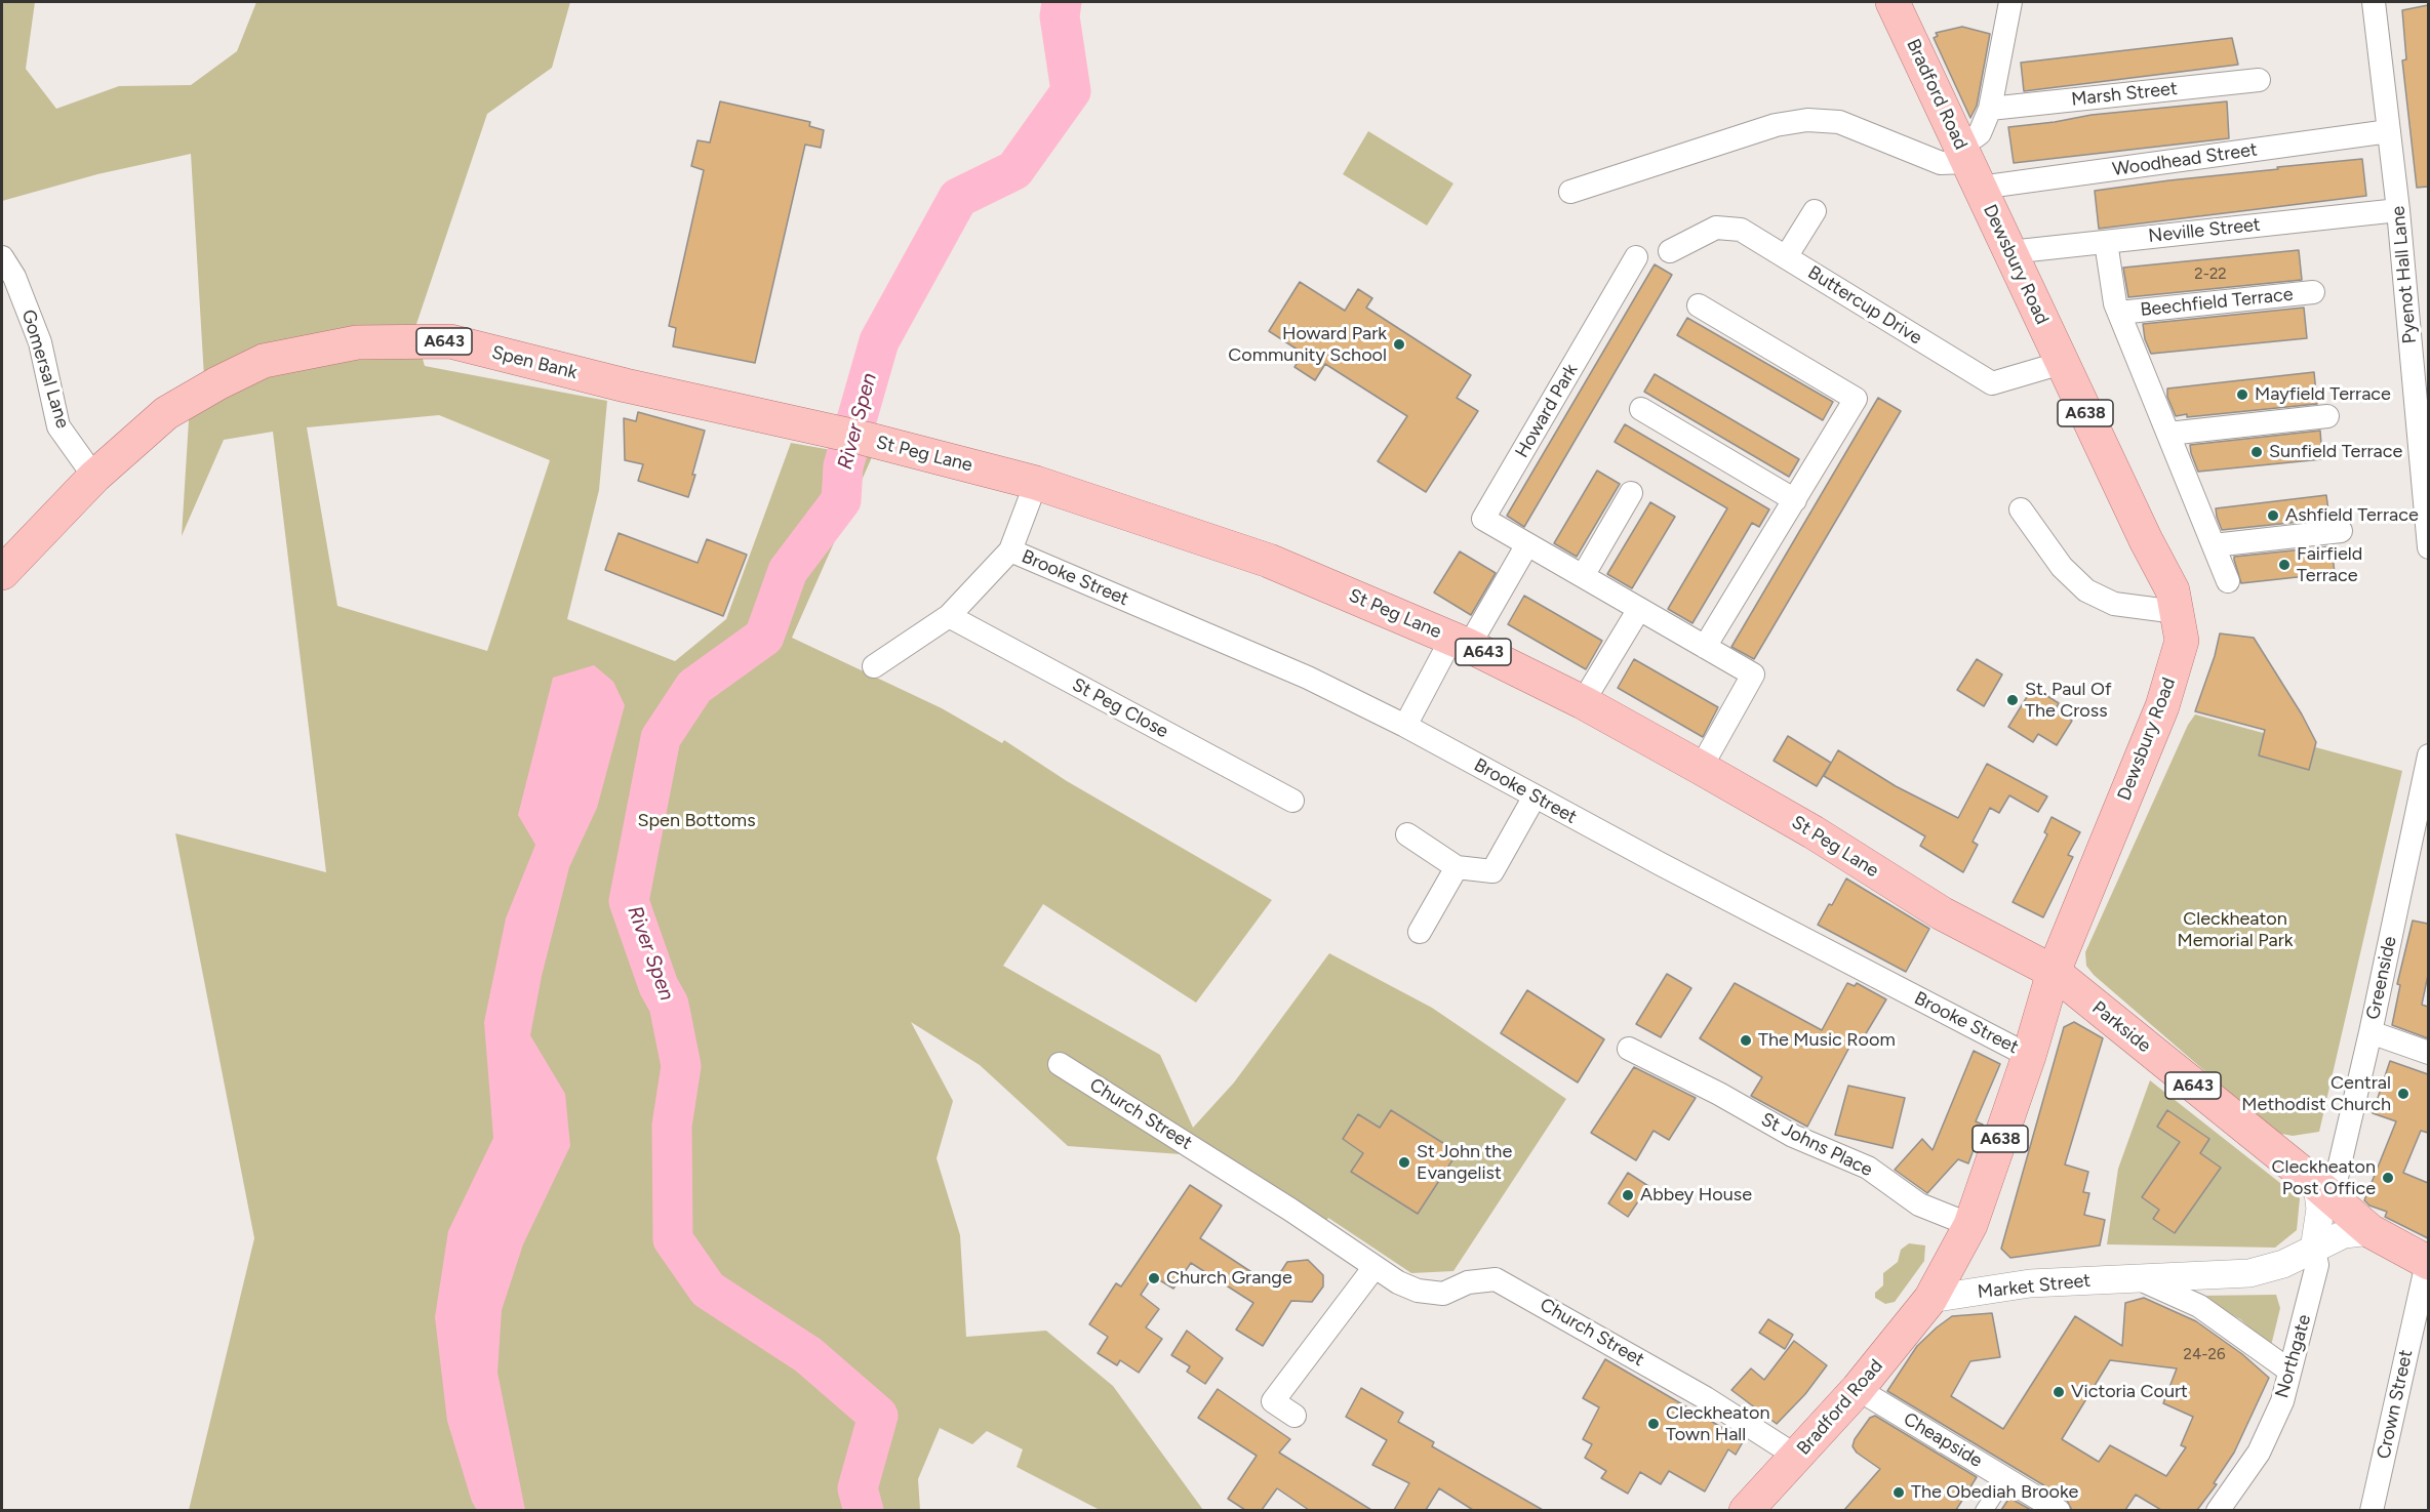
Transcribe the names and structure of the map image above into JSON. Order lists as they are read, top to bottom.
{
  "streets": {
    "main road": [
      "Bradford Road",
      "Dewsbury Road",
      "A643",
      "Spen Bank",
      "A638",
      "St Peg Lane",
      "Parkside"
    ],
    "street": [
      "Marsh Street",
      "Woodhead Street",
      "Neville Street",
      "Pyenot Hall Lane",
      "Beechfield Terrace",
      "Buttercup Drive",
      "Gomersal Lane",
      "Howard Park",
      "Brooke Street",
      "St Peg Close",
      "Greenside",
      "Church Street",
      "St Johns Place",
      "Market Street",
      "Northgate",
      "Crown Street",
      "Cheapside"
    ]
  },
  "crossings": [
    ["Bradford Road", "Woodhead Street"],
    ["Bradford Road", "Dewsbury Road"],
    ["Bradford Road", "Church Street"],
    ["Bradford Road", "Market Street"],
    ["Bradford Road", "Cheapside"],
    ["Woodhead Street", "Dewsbury Road"],
    ["Woodhead Street", "Pyenot Hall Lane"],
    ["Neville Street", "Dewsbury Road"],
    ["Neville Street", "Pyenot Hall Lane"],
    ["Dewsbury Road", "Buttercup Drive"],
    ["Dewsbury Road", "St Peg Lane"],
    ["Dewsbury Road", "Brooke Street"],
    ["Dewsbury Road", "Parkside"],
    ["Dewsbury Road", "St Johns Place"],
    ["Dewsbury Road", "Market Street"],
    ["A643", "Spen Bank"],
    ["A643", "Gomersal Lane"],
    ["A643", "Greenside"],
    ["A643", "Parkside"],
    ["A643", "Market Street"],
    ["A643", "Northgate"],
    ["A643", "Crown Street"],
    ["Spen Bank", "Gomersal Lane"],
    ["Spen Bank", "St Peg Lane"],
    ["Howard Park", "St Peg Lane"],
    ["St Peg Lane", "Parkside"],
    ["Greenside", "Parkside"],
    ["Greenside", "Northgate"],
    ["Parkside", "Northgate"],
    ["Market Street", "Northgate"]
  ],
  "water": ["River Spen"],
  "parks": ["Spen Bottoms", "Cleckheaton Memorial Park"],
  "places": [
    "Howard Park Community School",
    "Mayfield Terrace",
    "Sunfield Terrace",
    "Ashfield Terrace",
    "Fairfield Terrace",
    "St. Paul Of The Cross",
    "The Music Room",
    "Central Methodist Church",
    "St John the Evangelist",
    "Cleckheaton Post Office",
    "Abbey House",
    "Church Grange",
    "Victoria Court",
    "Cleckheaton Town Hall",
    "The Obediah Brooke"
  ],
  "house_numbers": ["2-22", "24-26"]
}
